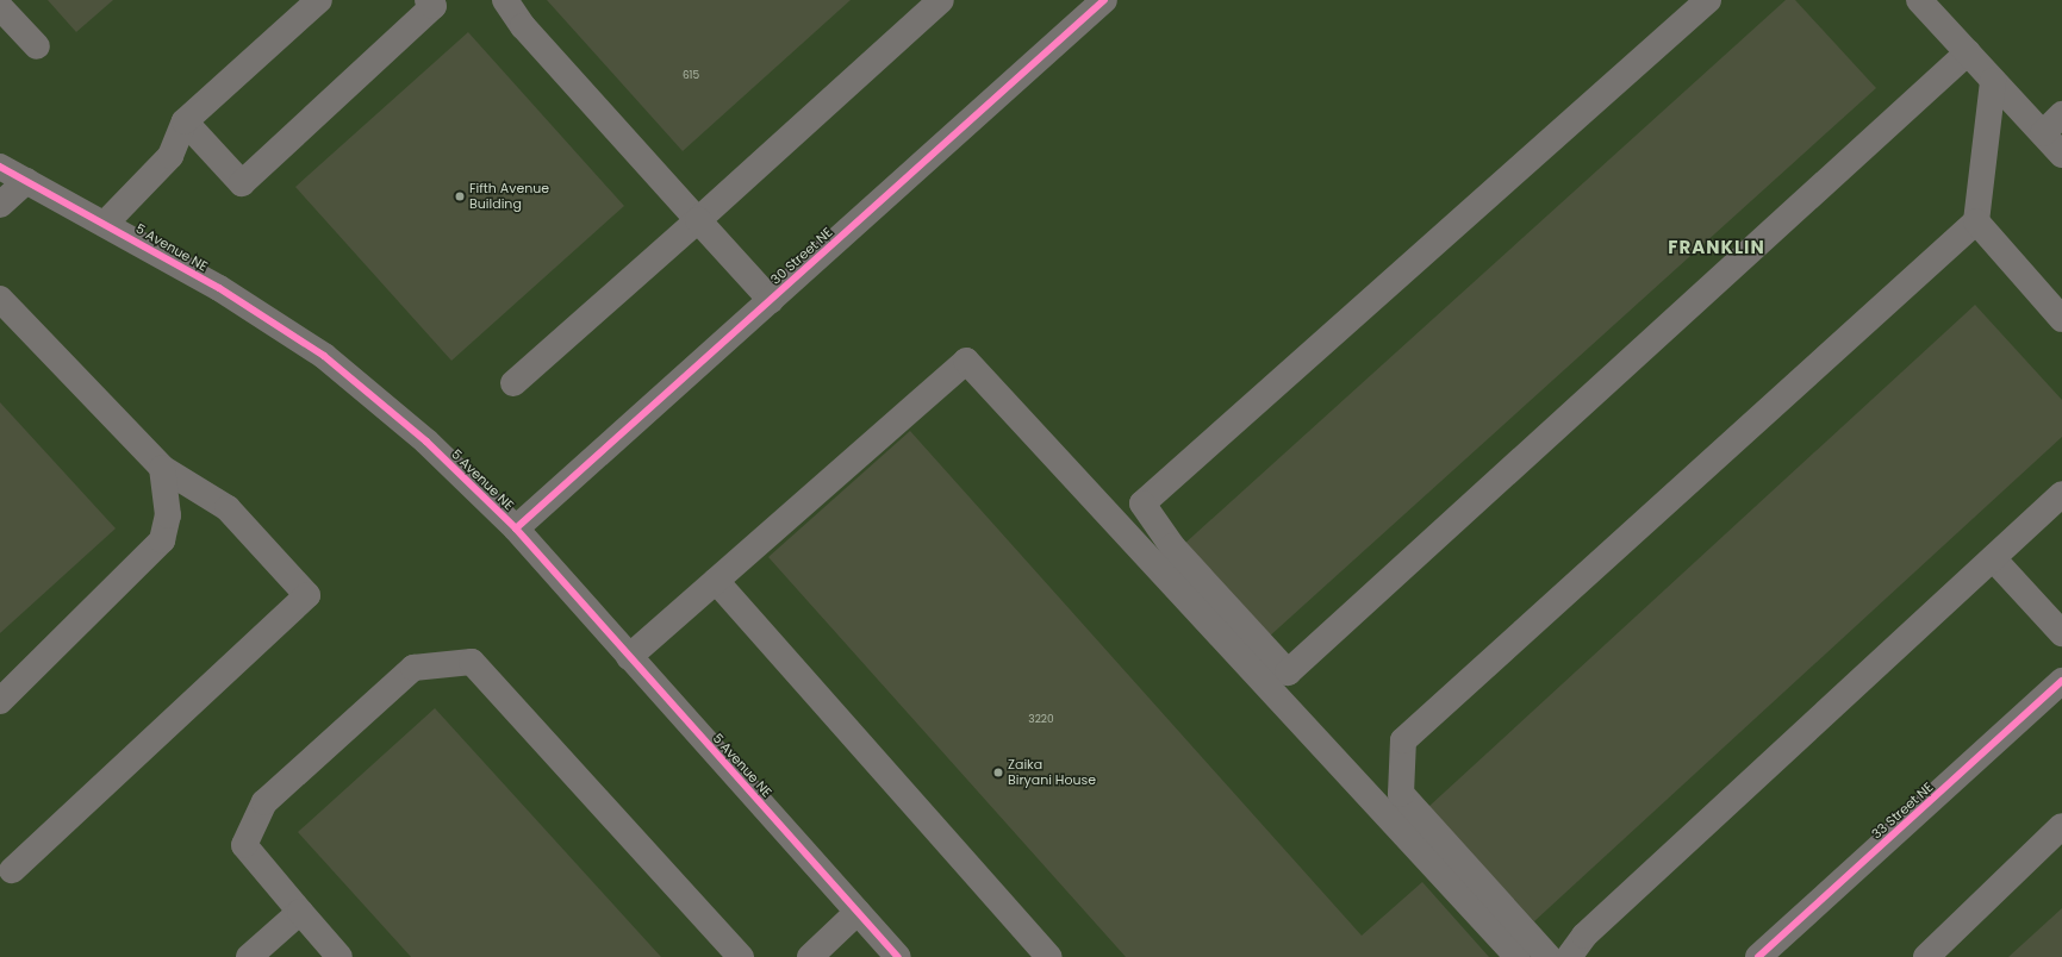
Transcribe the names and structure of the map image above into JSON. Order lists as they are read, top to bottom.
{
  "streets": {
    "street": ["5 Avenue NE", "30 Street NE", "33 Street NE"]
  },
  "crossings": [
    ["5 Avenue NE", "30 Street NE"]
  ],
  "districts": ["FRANKLIN"],
  "places": ["Fifth Avenue Building", "Zaika Biryani House"],
  "house_numbers": ["615", "3220"]
}
